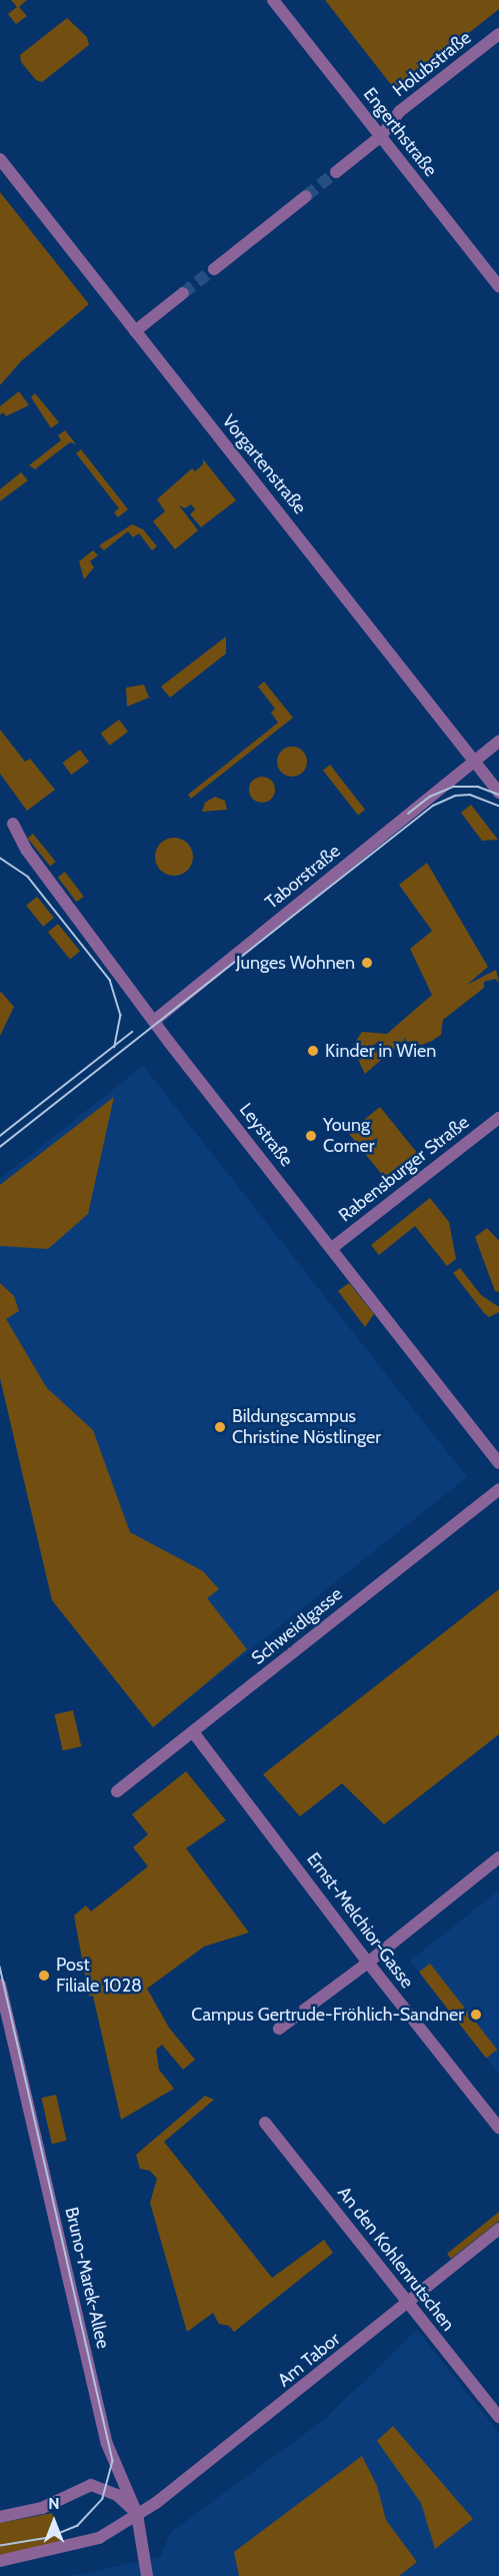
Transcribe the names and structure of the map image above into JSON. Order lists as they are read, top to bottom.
{
  "streets": {
    "street": [
      "Holubstraße",
      "Engerthstraße",
      "Vorgartenstraße",
      "Taborstraße",
      "Leystraße",
      "Rabensburger Straße",
      "Schweidlgasse",
      "Ernst-Melchior-Gasse",
      "An den Kohlenrutschen",
      "Bruno-Marek-Allee",
      "Am Tabor"
    ]
  },
  "crossings": [
    ["Holubstraße", "Engerthstraße"],
    ["Vorgartenstraße", "Taborstraße"],
    ["Taborstraße", "Leystraße"],
    ["Leystraße", "Rabensburger Straße"],
    ["Schweidlgasse", "Ernst-Melchior-Gasse"],
    ["An den Kohlenrutschen", "Am Tabor"],
    ["Bruno-Marek-Allee", "Am Tabor"]
  ],
  "places": [
    "Junges Wohnen",
    "Kinder in Wien",
    "Young Corner",
    "Bildungscampus Christine Nöstlinger",
    "Post Filiale 1028",
    "Campus Gertrude-Fröhlich-Sandner"
  ],
  "north": "top"
}
